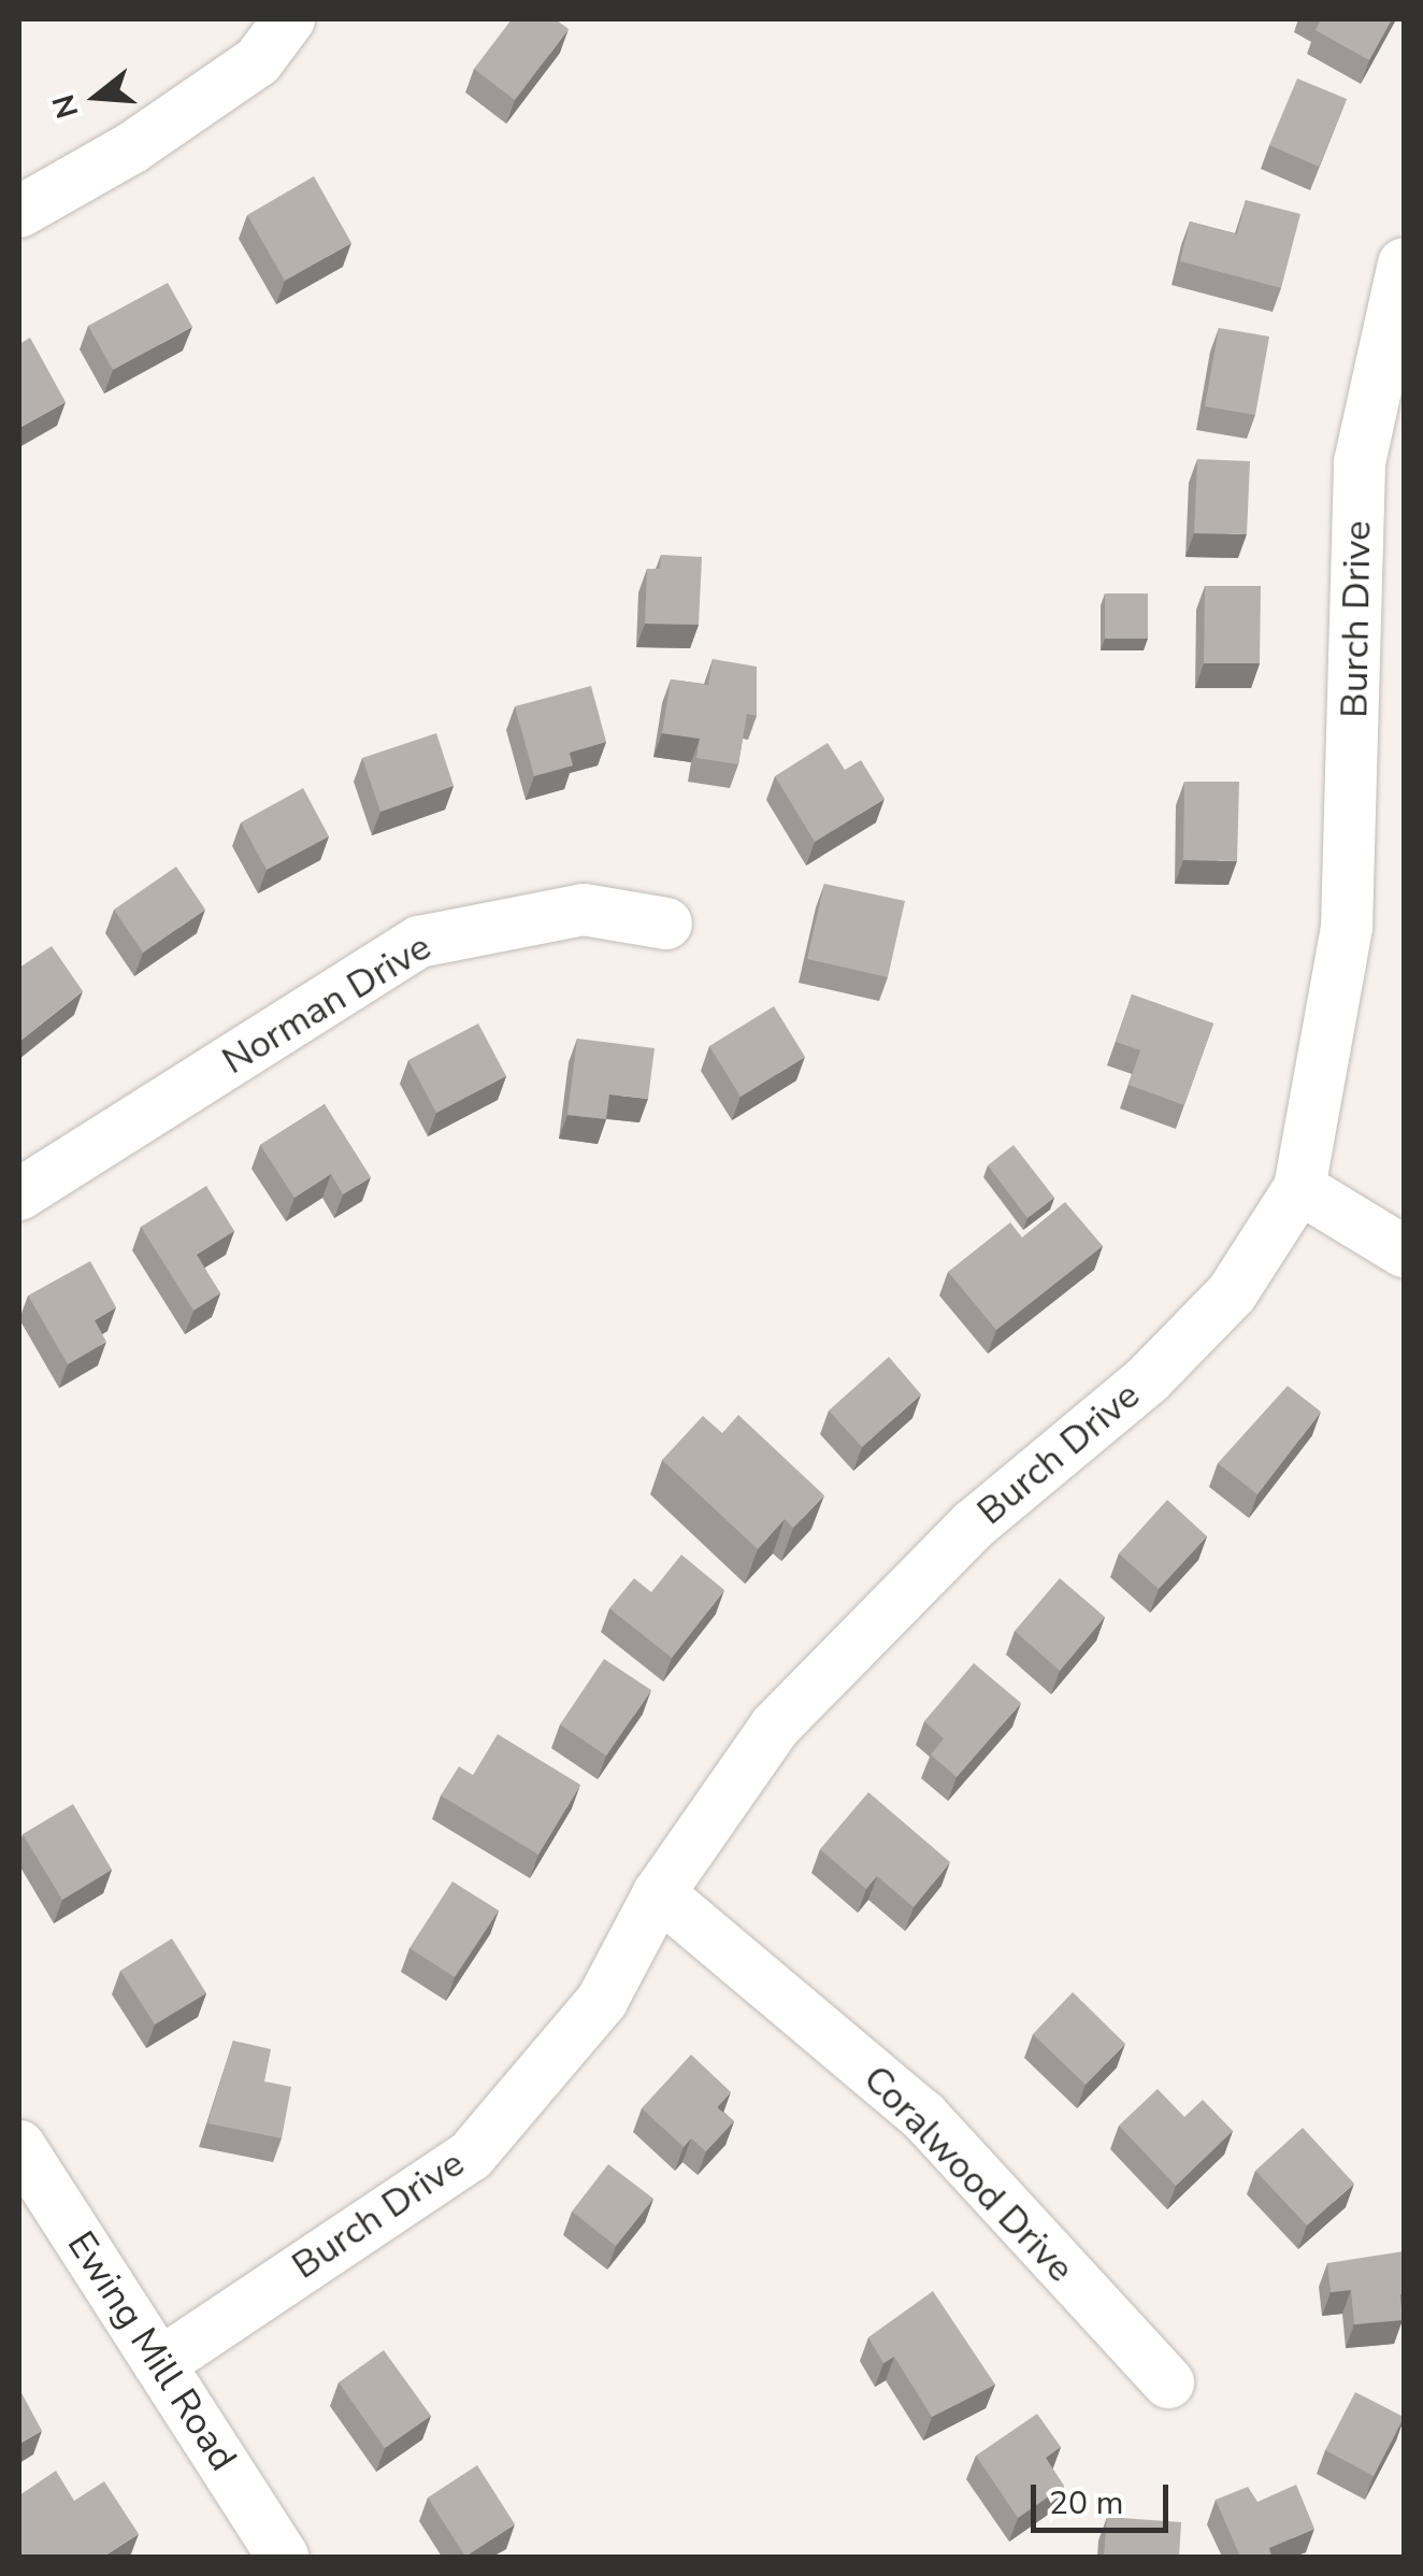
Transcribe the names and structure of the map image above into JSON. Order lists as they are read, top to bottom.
{
  "streets": {
    "street": [
      "Burch Drive",
      "Norman Drive",
      "Coralwood Drive",
      "Ewing Mill Road"
    ]
  },
  "crossings": [
    ["Burch Drive", "Coralwood Drive"],
    ["Burch Drive", "Ewing Mill Road"]
  ],
  "scale_bar": "20 m",
  "north": "left"
}
